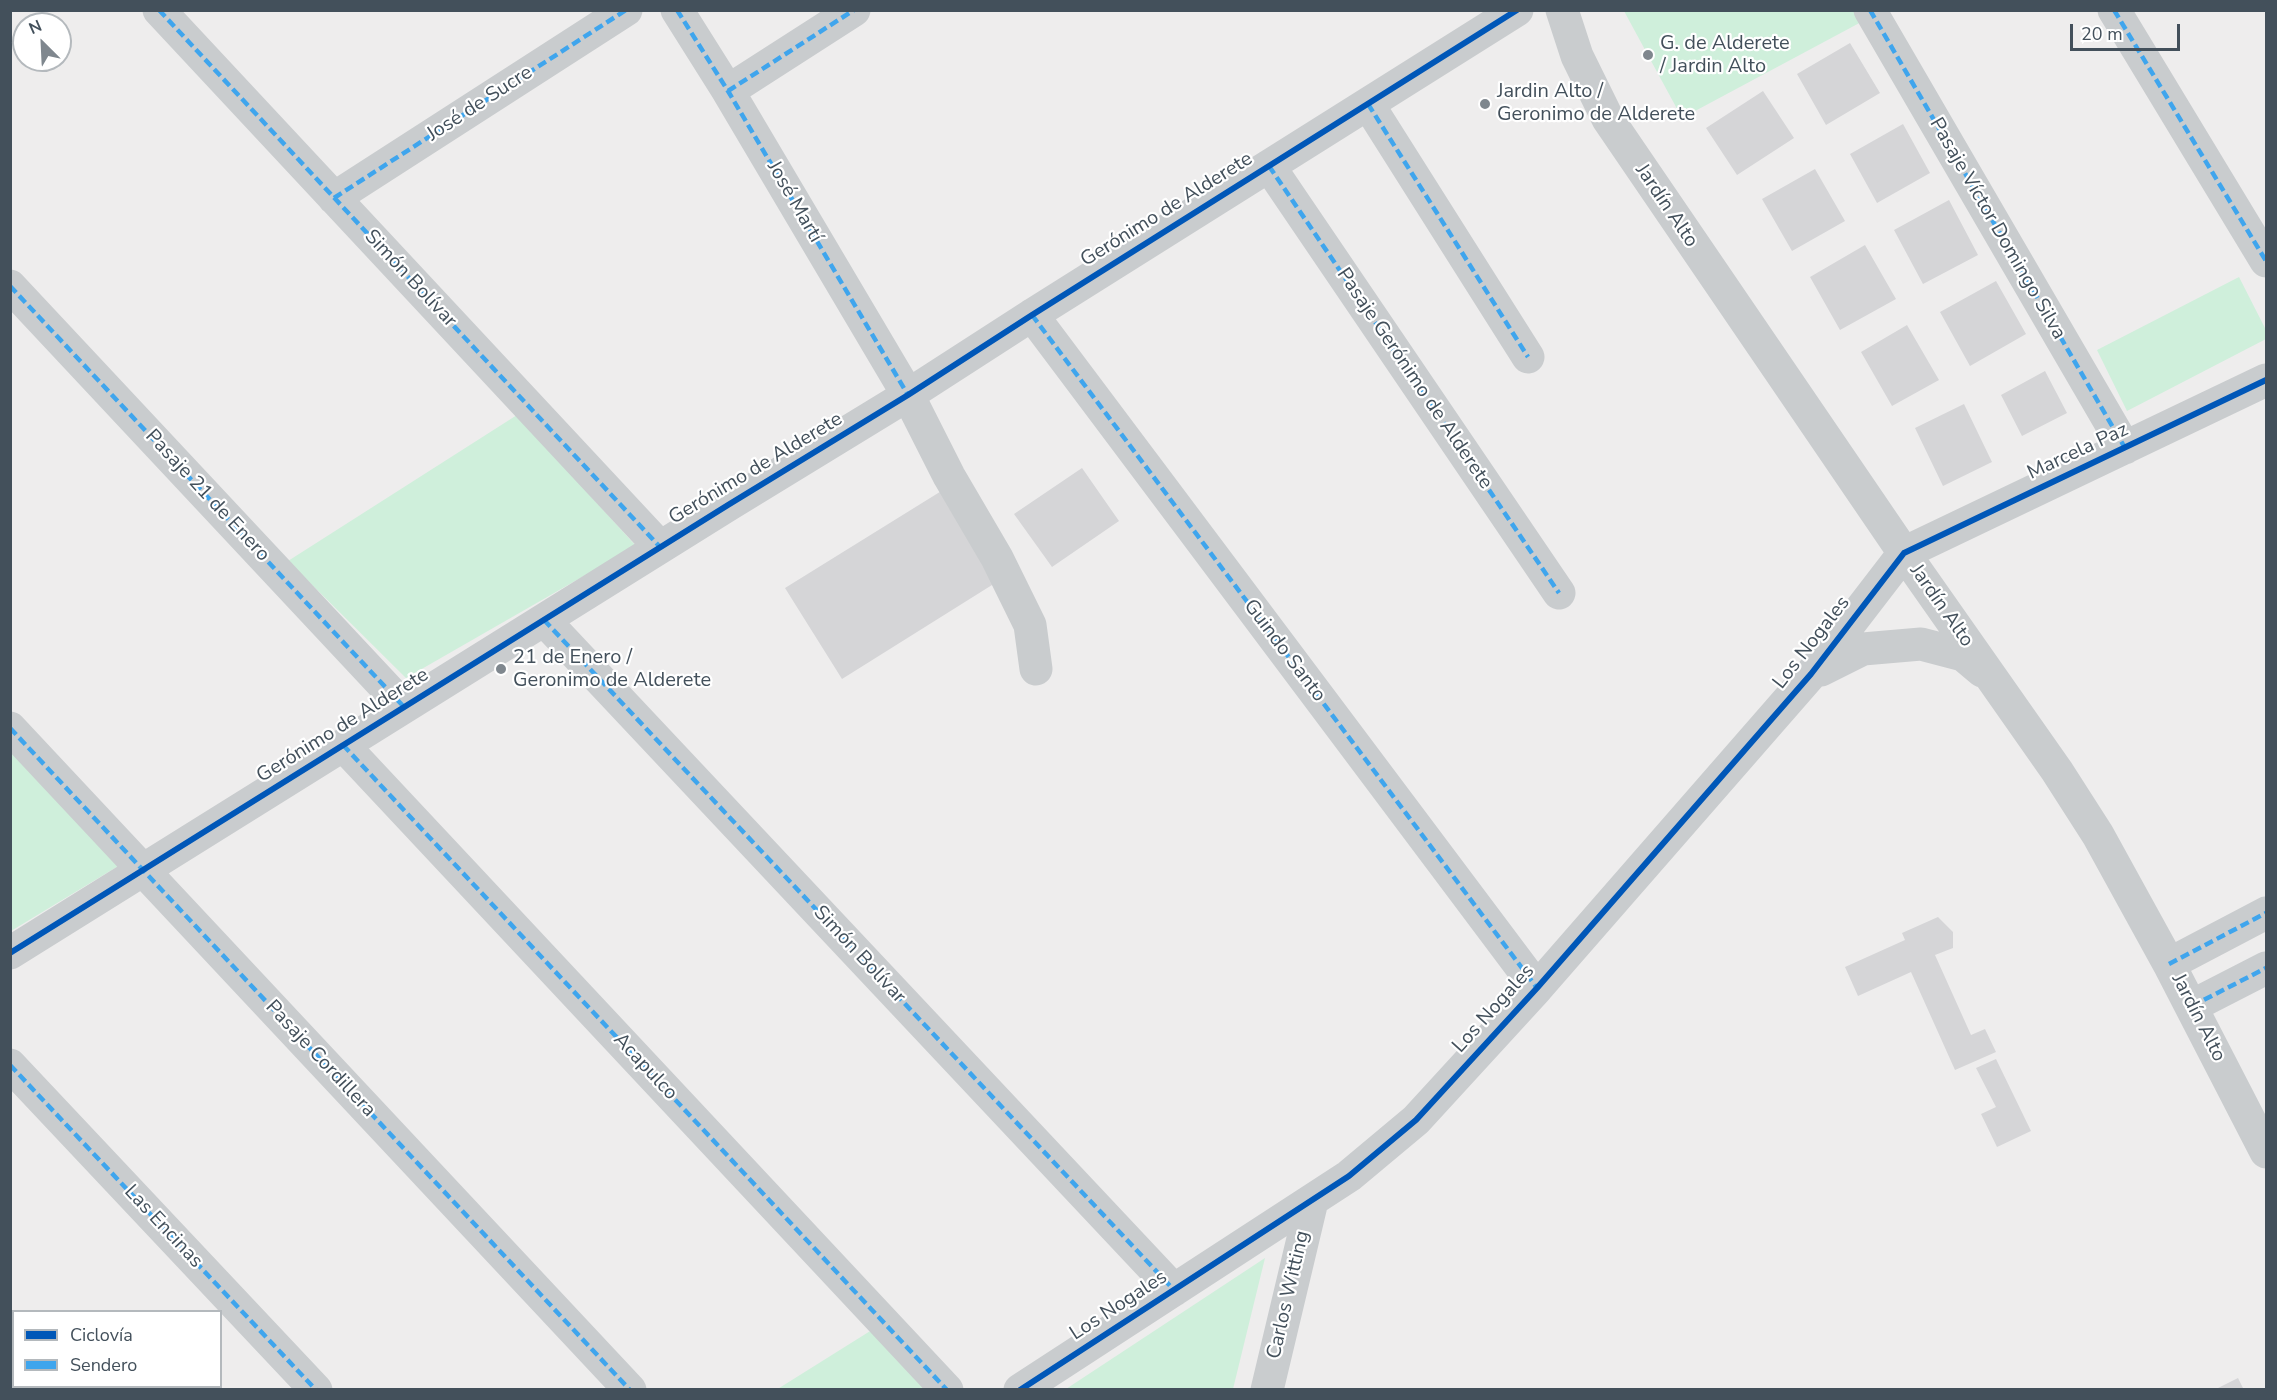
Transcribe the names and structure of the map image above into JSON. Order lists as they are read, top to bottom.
{
  "streets": {
    "street": [
      "José de Sucre",
      "José Martí",
      "Jardín Alto",
      "Gerónimo de Alderete",
      "Pasaje Víctor Domingo Silva",
      "Simón Bolívar",
      "Pasaje Gerónimo de Alderete",
      "Marcela Paz",
      "Pasaje 21 de Enero",
      "Los Nogales",
      "Guindo Santo",
      "Pasaje Cordillera",
      "Acapulco",
      "Las Encinas",
      "Carlos Witting"
    ]
  },
  "crossings": [
    ["José de Sucre", "Simón Bolívar"],
    ["José Martí", "Gerónimo de Alderete"],
    ["Jardín Alto", "Marcela Paz"],
    ["Jardín Alto", "Los Nogales"],
    ["Gerónimo de Alderete", "Simón Bolívar"],
    ["Gerónimo de Alderete", "Pasaje Gerónimo de Alderete"],
    ["Gerónimo de Alderete", "Pasaje 21 de Enero"],
    ["Gerónimo de Alderete", "Guindo Santo"],
    ["Gerónimo de Alderete", "Pasaje Cordillera"],
    ["Gerónimo de Alderete", "Acapulco"],
    ["Pasaje Víctor Domingo Silva", "Marcela Paz"],
    ["Simón Bolívar", "Los Nogales"],
    ["Marcela Paz", "Los Nogales"],
    ["Los Nogales", "Guindo Santo"],
    ["Los Nogales", "Carlos Witting"]
  ],
  "places": ["G. de Alderete / Jardin Alto", "Jardin Alto / Geronimo de Alderete", "21 de Enero / Geronimo de Alderete"],
  "legend": ["Ciclovía", "Sendero"],
  "scale_bar": "20 m",
  "north": "top left"
}
